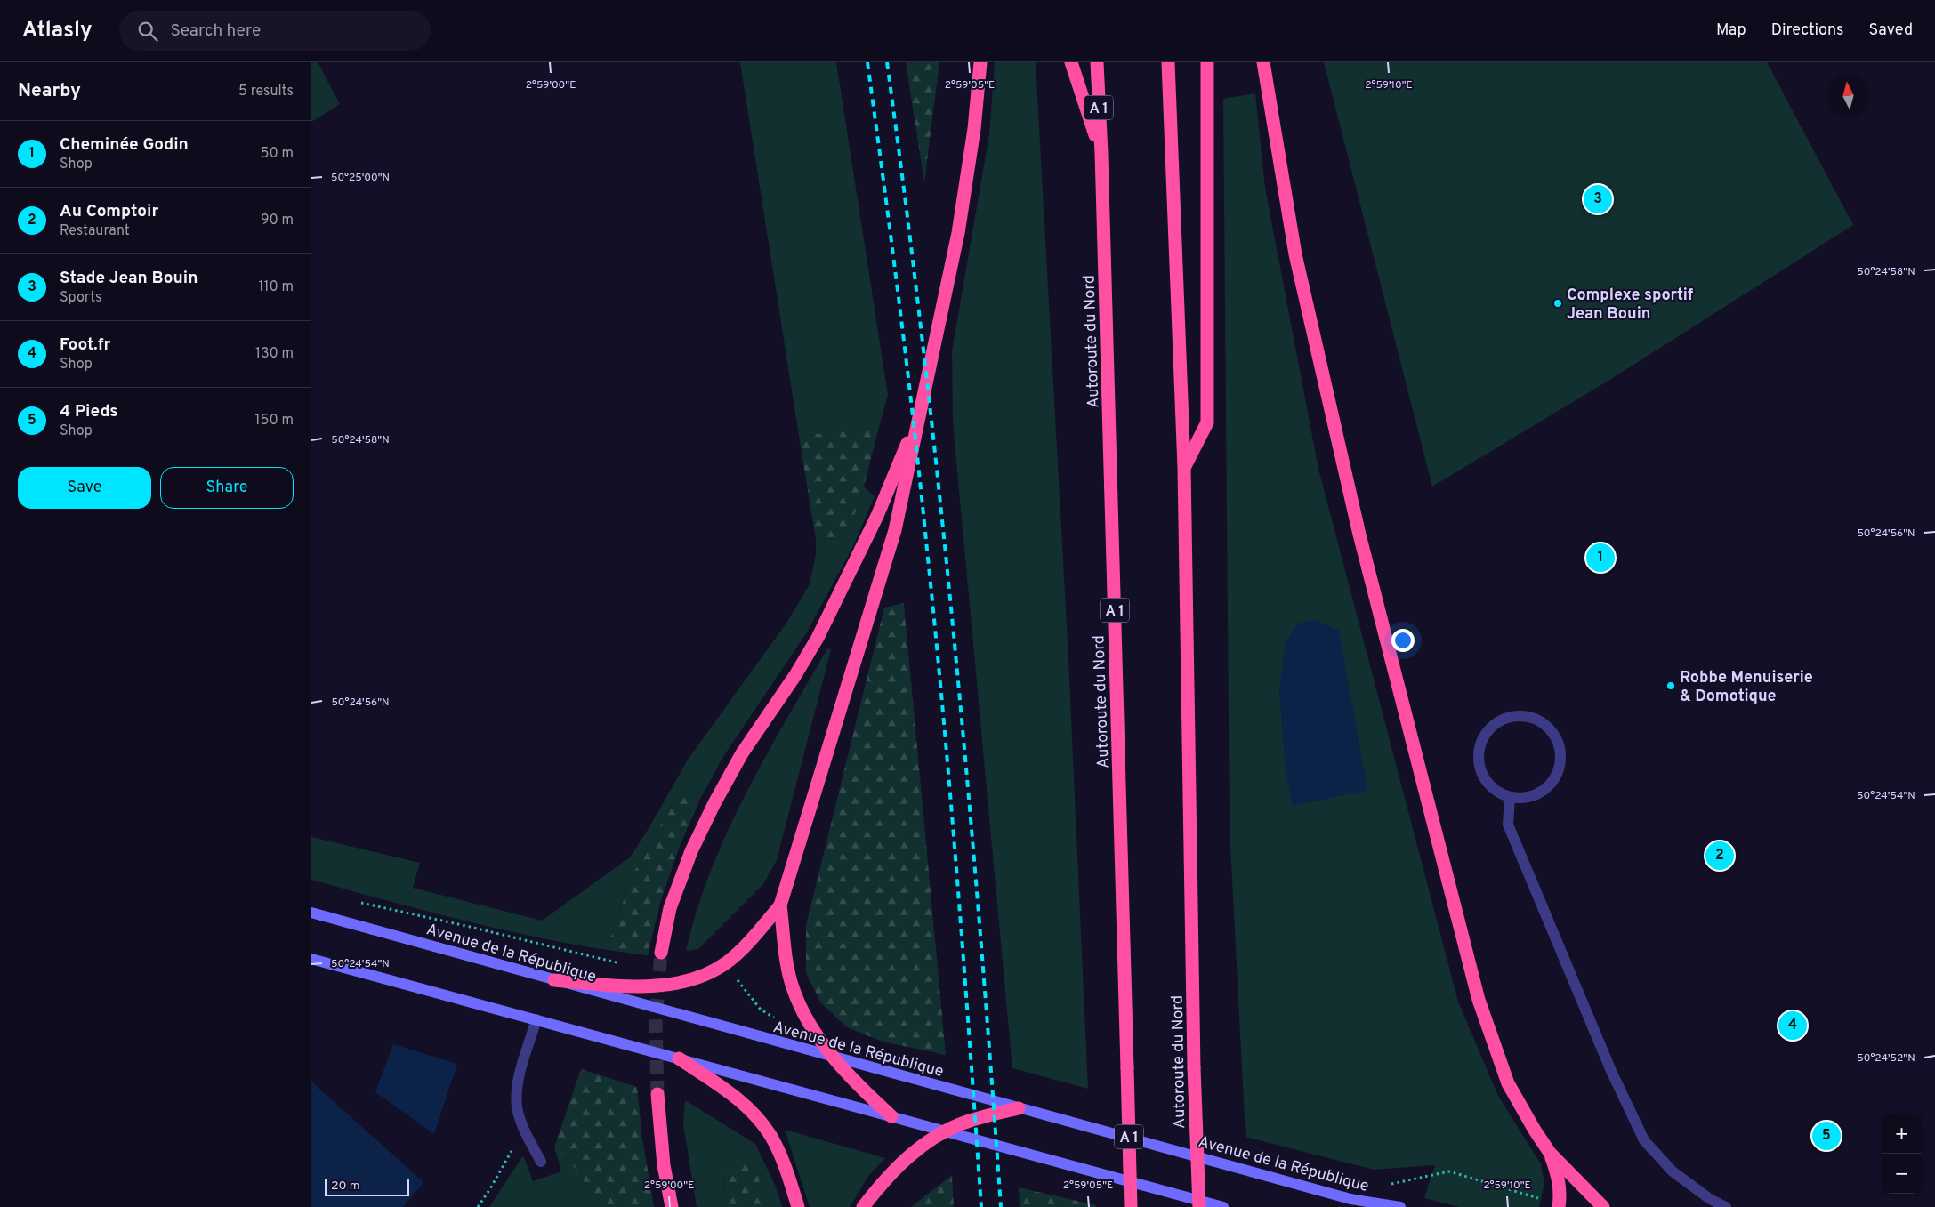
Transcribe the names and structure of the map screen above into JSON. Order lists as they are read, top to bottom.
{
  "streets": {
    "highway": ["A 1", "Autoroute du Nord"],
    "main road": ["Avenue de la République"]
  },
  "places": ["Complexe sportif Jean Bouin", "Robbe Menuiserie & Domotique"],
  "scale_bar": "20 m",
  "north": "top",
  "page": {
    "header": "Atlasly",
    "search": "Search here",
    "nav": ["Map", "Directions", "Saved"],
    "heading": ["Nearby", "5 results"],
    "list": [
      {
        "mark": "1",
        "name": "Cheminée Godin",
        "note": "Shop",
        "value": "50 m"
      },
      {
        "mark": "2",
        "name": "Au Comptoir",
        "note": "Restaurant",
        "value": "90 m"
      },
      {
        "mark": "3",
        "name": "Stade Jean Bouin",
        "note": "Sports",
        "value": "110 m"
      },
      {
        "mark": "4",
        "name": "Foot.fr",
        "note": "Shop",
        "value": "130 m"
      },
      {
        "mark": "5",
        "name": "4 Pieds",
        "note": "Shop",
        "value": "150 m"
      }
    ],
    "pins": [
      "3",
      "1",
      "2",
      "4",
      "5"
    ],
    "buttons": ["Save", "Share"],
    "map_buttons": ["+", "−"],
    "scale": "20 m"
  },
  "coordinates": [
    "2°59'00\"E",
    "2°59'05\"E",
    "2°59'10\"E",
    "50°25'00\"N",
    "50°24'58\"N",
    "50°24'56\"N",
    "50°24'54\"N",
    "50°24'52\"N"
  ]
}
